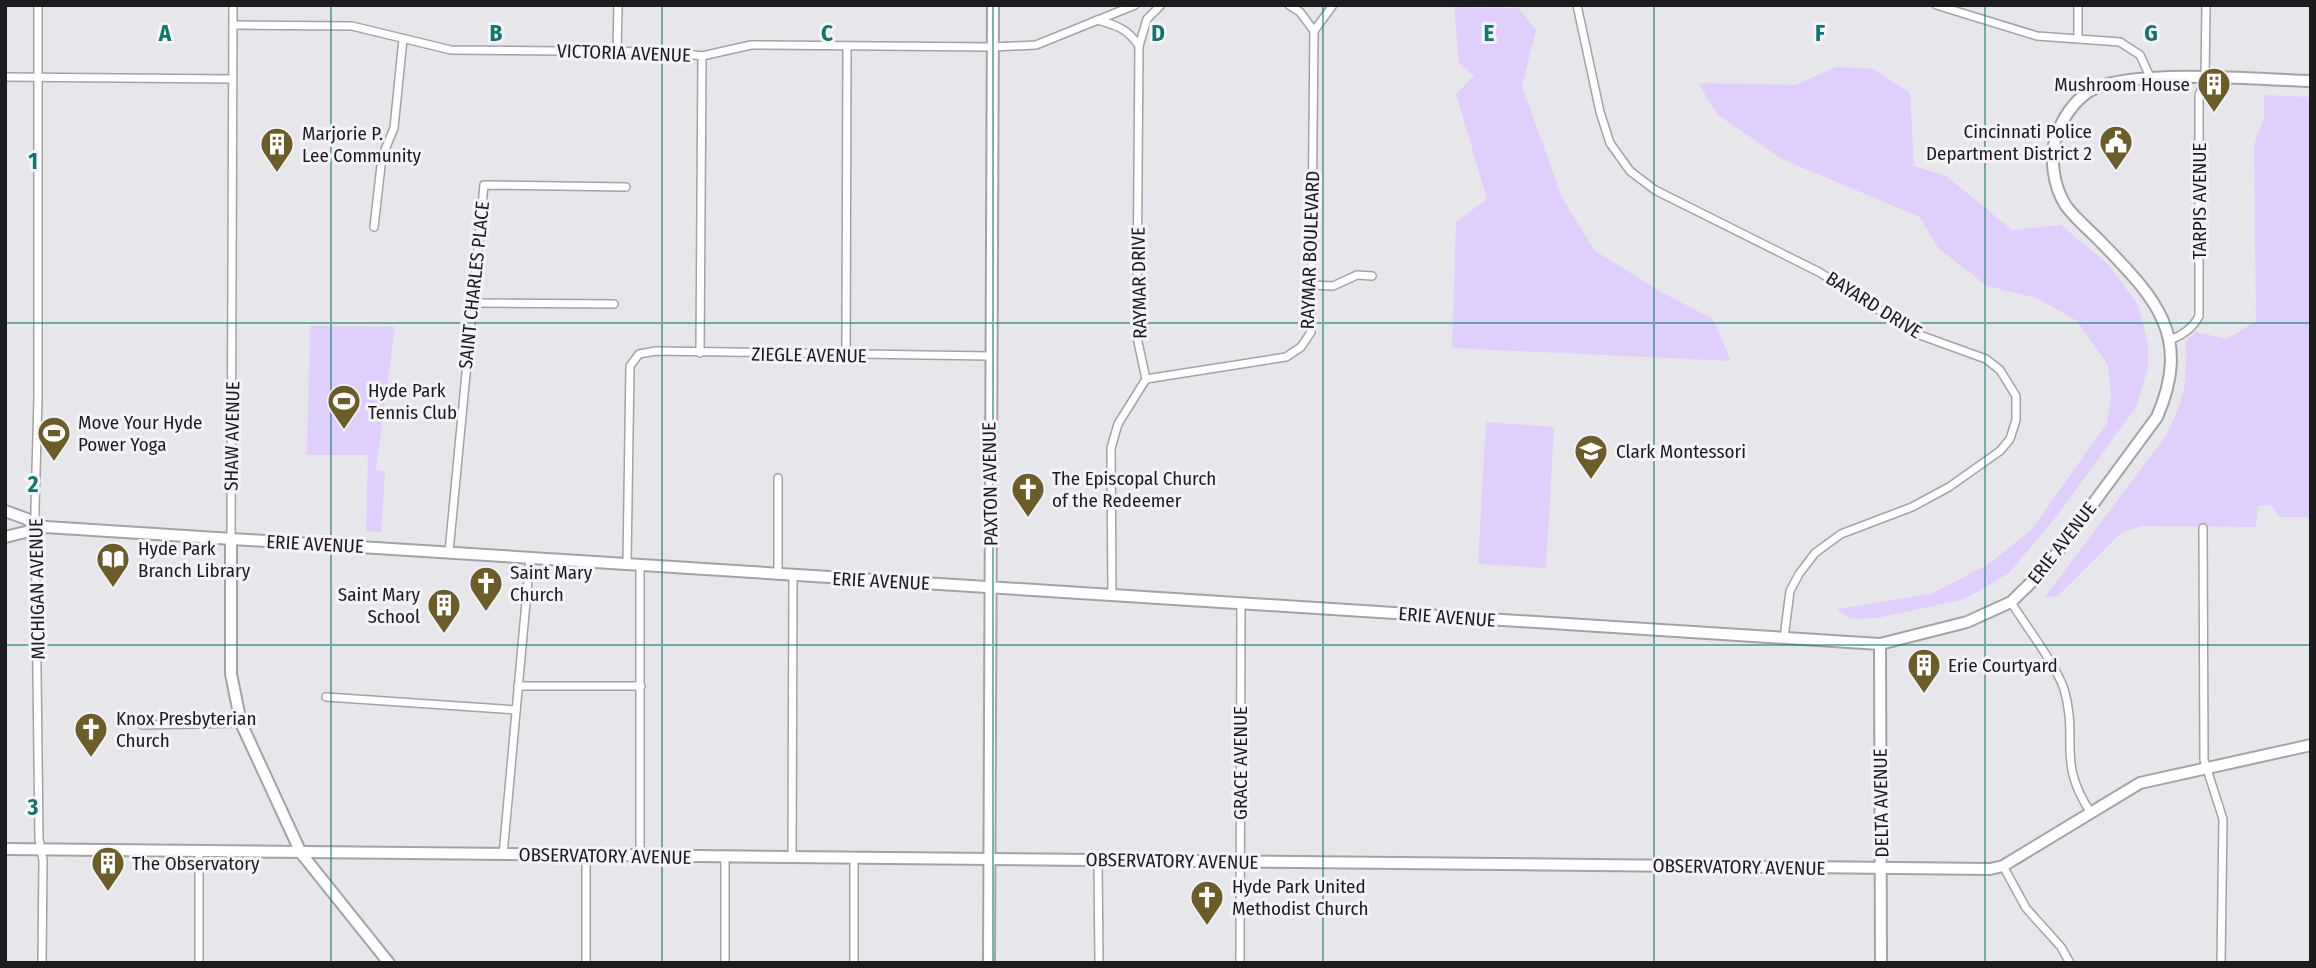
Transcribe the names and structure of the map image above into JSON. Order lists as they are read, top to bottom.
{
  "streets": {
    "street": [
      "VICTORIA AVENUE",
      "TARPIS AVENUE",
      "RAYMAR BOULEVARD",
      "RAYMAR DRIVE",
      "SAINT CHARLES PLACE",
      "BAYARD DRIVE",
      "ZIEGLE AVENUE",
      "SHAW AVENUE",
      "PAXTON AVENUE",
      "ERIE AVENUE",
      "MICHIGAN AVENUE",
      "GRACE AVENUE",
      "DELTA AVENUE",
      "OBSERVATORY AVENUE"
    ]
  },
  "crossings": [
    ["VICTORIA AVENUE", "SHAW AVENUE"],
    ["VICTORIA AVENUE", "PAXTON AVENUE"],
    ["TARPIS AVENUE", "ERIE AVENUE"],
    ["RAYMAR BOULEVARD", "RAYMAR DRIVE"],
    ["SAINT CHARLES PLACE", "ERIE AVENUE"],
    ["BAYARD DRIVE", "ERIE AVENUE"],
    ["ZIEGLE AVENUE", "PAXTON AVENUE"],
    ["ZIEGLE AVENUE", "ERIE AVENUE"],
    ["SHAW AVENUE", "ERIE AVENUE"],
    ["SHAW AVENUE", "OBSERVATORY AVENUE"],
    ["PAXTON AVENUE", "ERIE AVENUE"],
    ["PAXTON AVENUE", "OBSERVATORY AVENUE"],
    ["ERIE AVENUE", "MICHIGAN AVENUE"],
    ["ERIE AVENUE", "GRACE AVENUE"],
    ["ERIE AVENUE", "DELTA AVENUE"],
    ["MICHIGAN AVENUE", "OBSERVATORY AVENUE"],
    ["GRACE AVENUE", "OBSERVATORY AVENUE"],
    ["DELTA AVENUE", "OBSERVATORY AVENUE"]
  ],
  "places": {
    "building": [
      "Mushroom House",
      "Marjorie P. Lee Community",
      "Saint Mary School",
      "Erie Courtyard",
      "The Observatory"
    ],
    "public building": ["Cincinnati Police Department District 2"],
    "sports": ["Hyde Park Tennis Club", "Move Your Hyde Power Yoga"],
    "school or university": ["Clark Montessori"],
    "church": [
      "The Episcopal Church of the Redeemer",
      "Saint Mary Church",
      "Knox Presbyterian Church",
      "Hyde Park United Methodist Church"
    ],
    "library": ["Hyde Park Branch Library"]
  },
  "grid": {
    "columns": [
      "A",
      "B",
      "C",
      "D",
      "E",
      "F",
      "G"
    ],
    "rows": ["1", "2", "3"]
  }
}
